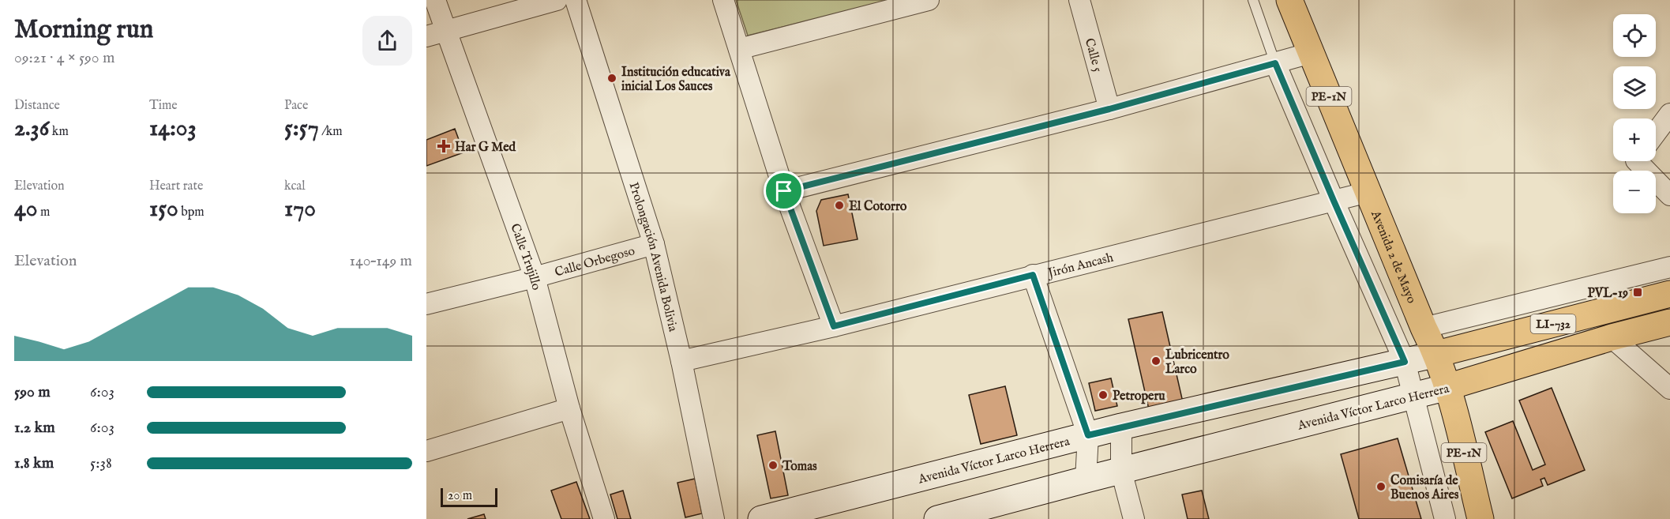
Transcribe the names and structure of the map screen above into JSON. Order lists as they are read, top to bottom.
{
  "streets": {
    "main road": [
      "PE-1N",
      "Avenida 2 de Mayo",
      "LI-732",
      "Avenida Víctor Larco Herrera"
    ],
    "street": [
      "Calle 5",
      "Prolongación Avenida Bolivia",
      "Calle Trujillo",
      "Calle Orbegoso",
      "Jirón Ancash"
    ]
  },
  "crossings": [
    ["Prolongación Avenida Bolivia", "Calle Orbegoso"],
    ["Prolongación Avenida Bolivia", "Jirón Ancash"],
    ["Avenida 2 de Mayo", "Jirón Ancash"],
    ["Avenida 2 de Mayo", "Avenida Víctor Larco Herrera"],
    ["Calle Trujillo", "Calle Orbegoso"]
  ],
  "places": {
    "other": [
      "Institución educativa inicial Los Sauces",
      "El Cotorro",
      "Lubricentro Larco",
      "Petroperu",
      "Tomas",
      "Comisaría de Buenos Aires"
    ],
    "health": ["Har G Med"],
    "transit": ["PVL-19"]
  },
  "scale_bar": "20 m",
  "page": {
    "heading": ["Morning run", "09:21 · 4 × 590 m"],
    "map_buttons": ["+", "−"],
    "stats": [
      ["Distance", "2.36 km"],
      ["Time", "14:03"],
      ["Pace", "5:57 /km"],
      ["Elevation", "40 m"],
      ["Heart rate", "150 bpm"],
      ["kcal", "170"]
    ],
    "chart": ["Elevation", "140–149 m"],
    "list": [
      {
        "name": "590 m",
        "note": "6:03"
      },
      {
        "name": "1.2 km",
        "note": "6:03"
      },
      {
        "name": "1.8 km",
        "note": "5:38"
      }
    ],
    "scale": "20 m"
  }
}
